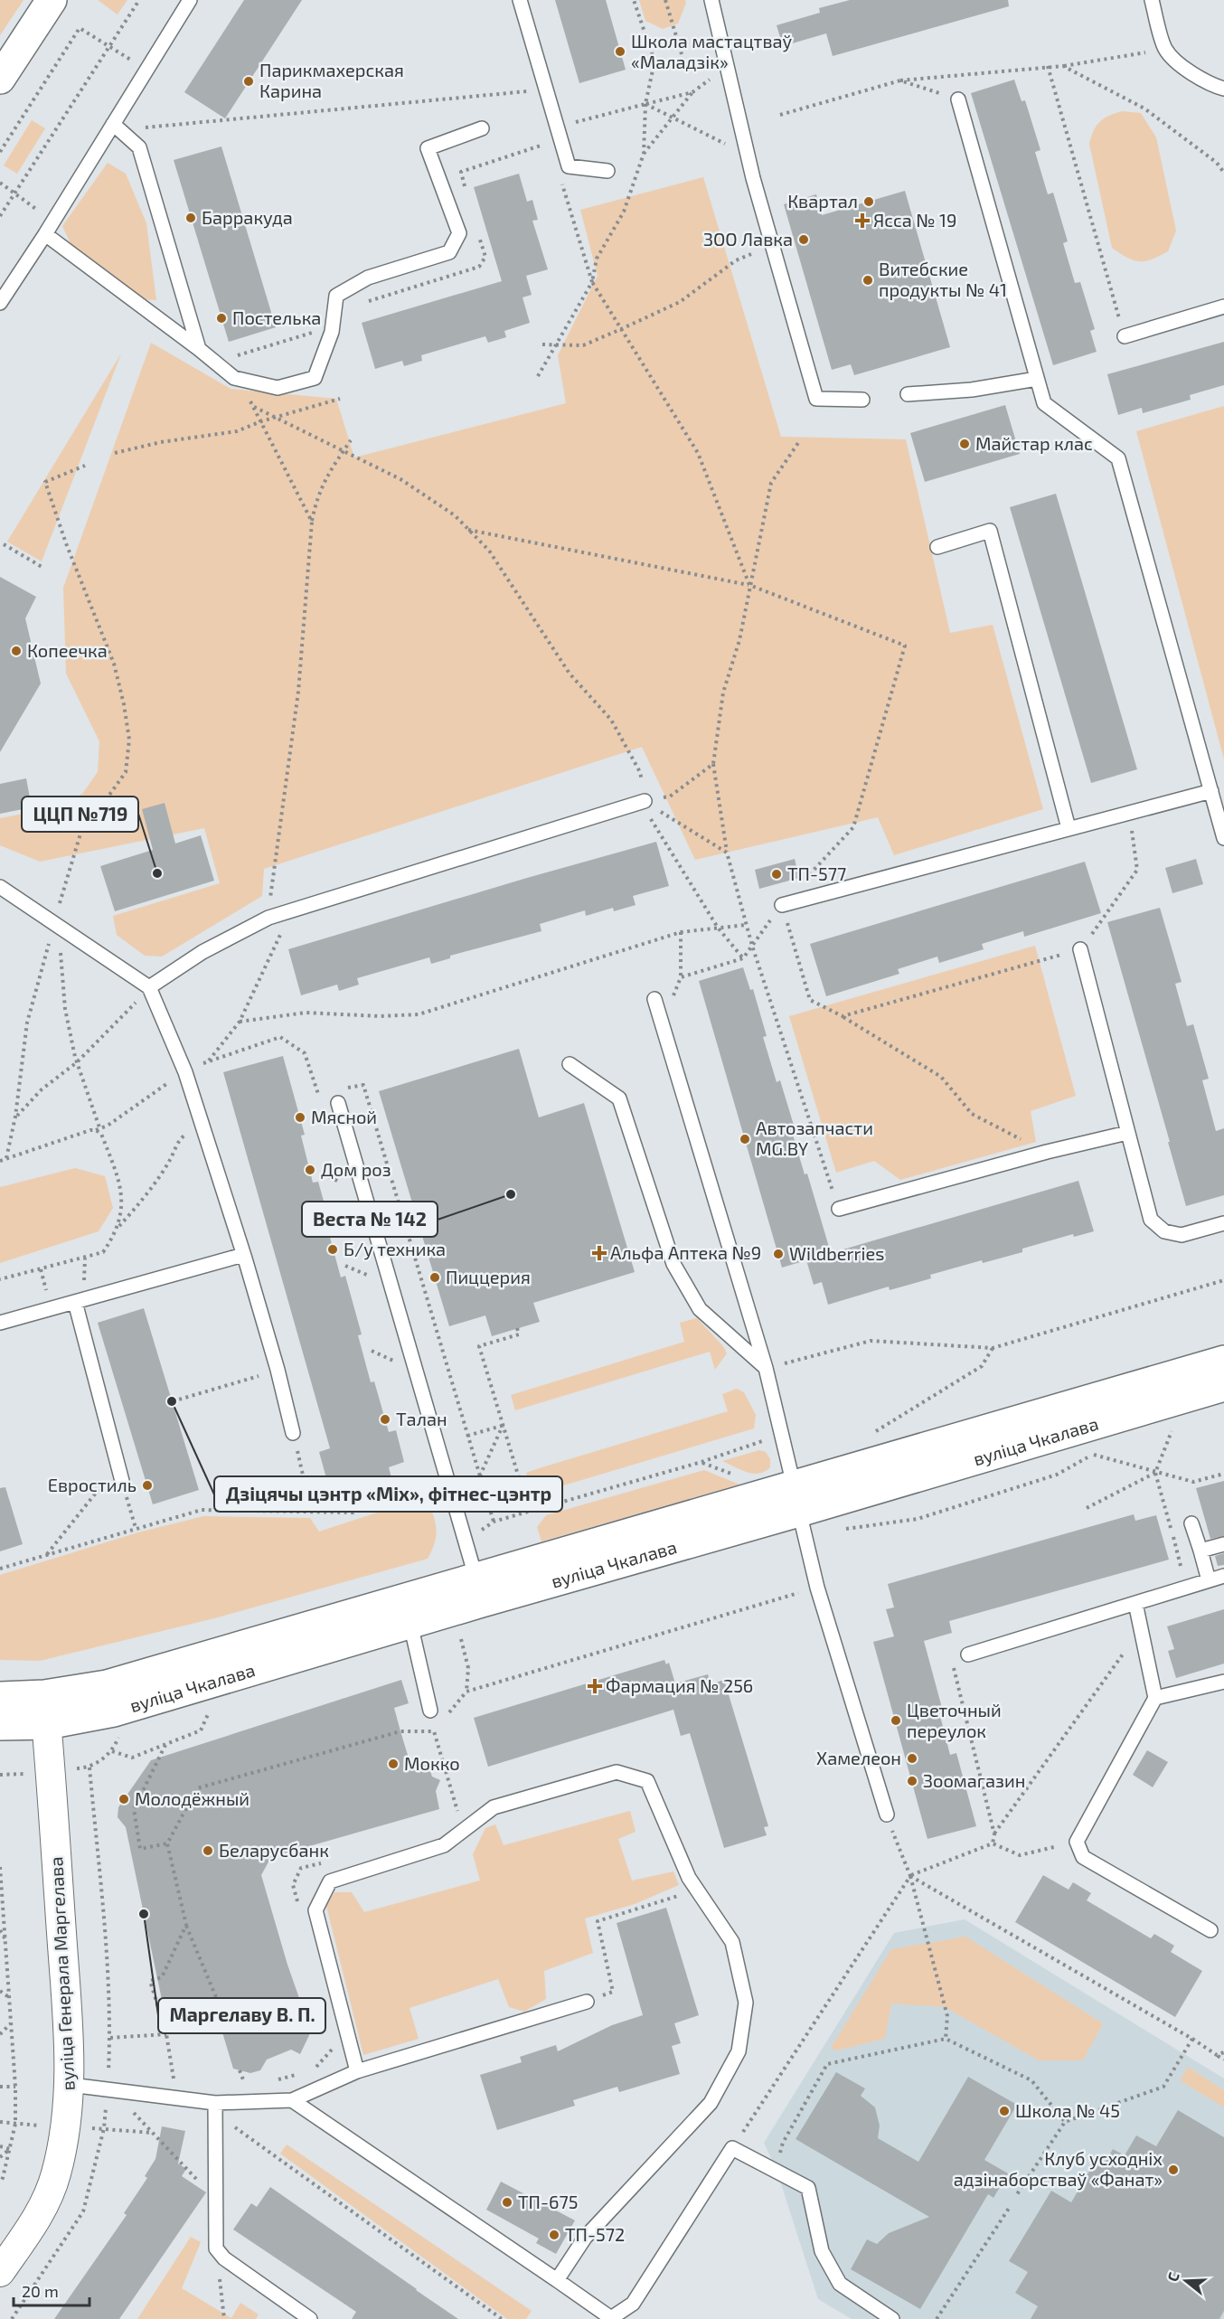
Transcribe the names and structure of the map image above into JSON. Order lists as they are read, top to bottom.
{
  "streets": {
    "main road": ["вуліца Чкалава"],
    "street": ["вуліца Генерала Маргелава"]
  },
  "crossings": [
    ["вуліца Чкалава", "вуліца Генерала Маргелава"]
  ],
  "places": {
    "other": [
      "Школа мастацтваў «Маладзік»",
      "Парикмахерская Карина",
      "Квартал",
      "Барракуда",
      "ЗОО Лавка",
      "Витебские продукты № 41",
      "Постелька",
      "Майстар клас",
      "Копеечка",
      "ЦЦП №719",
      "ТП-577",
      "Мясной",
      "Автозапчасти MG.BY",
      "Дом роз",
      "Веста № 142",
      "Б/у техника",
      "Wildberries",
      "Пиццерия",
      "Дзіцячы цэнтр «Mix», фітнес-цэнтр",
      "Талан",
      "Евростиль",
      "Цветочный переулок",
      "Хамелеон",
      "Мокко",
      "Зоомагазин",
      "Молодёжный",
      "Беларусбанк",
      "Маргелаву В. П.",
      "Школа № 45",
      "Клуб усходніх адзінаборстваў «Фанат»",
      "ТП-675",
      "ТП-572"
    ],
    "health": ["Ясса № 19", "Альфа Аптека №9", "Фармация № 256"]
  },
  "scale_bar": "20 m",
  "north": "left"
}
